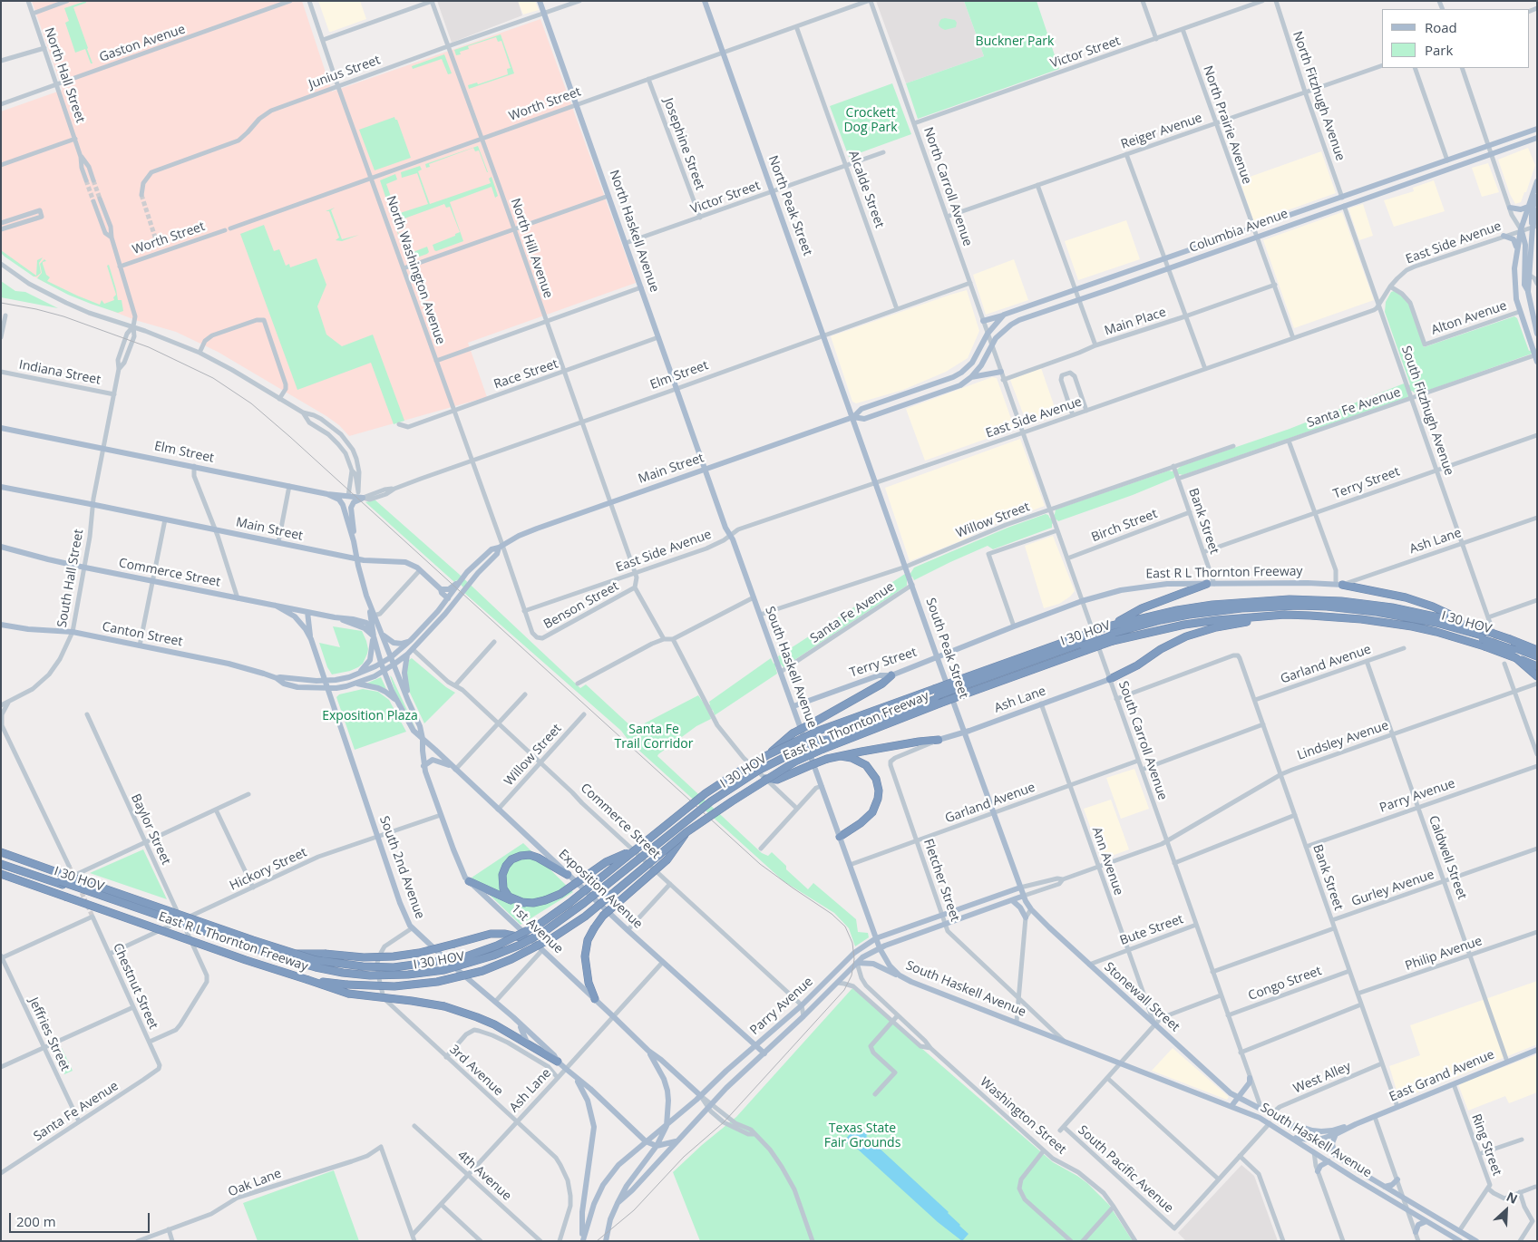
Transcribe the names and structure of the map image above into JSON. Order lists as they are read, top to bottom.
{
  "streets": {
    "highway": ["East R L Thornton Freeway", "I 30 HOV"],
    "main road": [
      "North Peak Street",
      "North Haskell Avenue",
      "Columbia Avenue",
      "Elm Street",
      "Main Street",
      "Terry Street",
      "Ash Lane",
      "Commerce Street",
      "Canton Street",
      "South Peak Street",
      "South Haskell Avenue",
      "Parry Avenue",
      "South 2nd Avenue",
      "Exposition Avenue",
      "1st Avenue",
      "Stonewall Street",
      "East Grand Avenue"
    ],
    "street": [
      "Gaston Avenue",
      "Victor Street",
      "Junius Street",
      "North Hall Street",
      "North Fitzhugh Avenue",
      "Worth Street",
      "North Prairie Avenue",
      "Reiger Avenue",
      "Josephine Street",
      "North Carroll Avenue",
      "Alcalde Street",
      "East Side Avenue",
      "North Hill Avenue",
      "North Washington Avenue",
      "Alton Avenue",
      "Main Place",
      "Indiana Street",
      "Race Street",
      "Santa Fe Avenue",
      "South Fitzhugh Avenue",
      "Willow Street",
      "Bank Street",
      "Birch Street",
      "South Hall Street",
      "Benson Street",
      "Garland Avenue",
      "South Carroll Avenue",
      "Lindsley Avenue",
      "Baylor Street",
      "Caldwell Street",
      "Ann Avenue",
      "Hickory Street",
      "Fletcher Street",
      "Gurley Avenue",
      "Bute Street",
      "Philip Avenue",
      "Congo Street",
      "Chestnut Street",
      "Jeffries Street",
      "3rd Avenue",
      "West Alley",
      "Washington Street",
      "Ring Street",
      "South Pacific Avenue",
      "4th Avenue",
      "Oak Lane"
    ]
  },
  "crossings": [
    ["Gaston Avenue", "North Hall Street"],
    ["Victor Street", "North Prairie Avenue"],
    ["Victor Street", "Josephine Street"],
    ["Victor Street", "North Carroll Avenue"],
    ["Victor Street", "Alcalde Street"],
    ["Victor Street", "North Peak Street"],
    ["Victor Street", "North Haskell Avenue"],
    ["Junius Street", "North Haskell Avenue"],
    ["Junius Street", "North Hill Avenue"],
    ["Junius Street", "North Washington Avenue"],
    ["North Fitzhugh Avenue", "Reiger Avenue"],
    ["North Fitzhugh Avenue", "Columbia Avenue"],
    ["Worth Street", "Josephine Street"],
    ["Worth Street", "North Carroll Avenue"],
    ["Worth Street", "Alcalde Street"],
    ["Worth Street", "North Peak Street"],
    ["Worth Street", "North Haskell Avenue"],
    ["Worth Street", "North Hill Avenue"],
    ["Worth Street", "North Washington Avenue"],
    ["North Prairie Avenue", "Reiger Avenue"],
    ["North Prairie Avenue", "Columbia Avenue"],
    ["North Prairie Avenue", "East Side Avenue"],
    ["North Prairie Avenue", "Main Place"],
    ["Reiger Avenue", "North Carroll Avenue"],
    ["North Carroll Avenue", "Columbia Avenue"],
    ["North Carroll Avenue", "Main Place"],
    ["North Carroll Avenue", "Elm Street"],
    ["North Carroll Avenue", "Main Street"],
    ["North Carroll Avenue", "South Carroll Avenue"],
    ["Alcalde Street", "Elm Street"],
    ["North Peak Street", "Elm Street"],
    ["North Peak Street", "Main Street"],
    ["North Peak Street", "South Peak Street"],
    ["North Haskell Avenue", "Race Street"],
    ["North Haskell Avenue", "Elm Street"],
    ["North Haskell Avenue", "Main Street"],
    ["North Haskell Avenue", "South Haskell Avenue"],
    ["Columbia Avenue", "South Fitzhugh Avenue"],
    ["Columbia Avenue", "Main Street"],
    ["East Side Avenue", "North Hill Avenue"],
    ["East Side Avenue", "North Washington Avenue"],
    ["East Side Avenue", "Alton Avenue"],
    ["East Side Avenue", "South Fitzhugh Avenue"],
    ["East Side Avenue", "South Peak Street"],
    ["East Side Avenue", "South Haskell Avenue"],
    ["East Side Avenue", "South Carroll Avenue"],
    ["North Hill Avenue", "Race Street"],
    ["North Hill Avenue", "Elm Street"],
    ["North Hill Avenue", "Main Street"],
    ["North Hill Avenue", "Benson Street"],
    ["North Washington Avenue", "Race Street"],
    ["North Washington Avenue", "Elm Street"],
    ["North Washington Avenue", "Main Street"],
    ["North Washington Avenue", "Benson Street"],
    ["Main Place", "South Carroll Avenue"],
    ["Santa Fe Avenue", "South Fitzhugh Avenue"],
    ["Santa Fe Avenue", "Bank Street"],
    ["Santa Fe Avenue", "South Peak Street"],
    ["Santa Fe Avenue", "South Haskell Avenue"],
    ["Santa Fe Avenue", "Chestnut Street"],
    ["Santa Fe Avenue", "Jeffries Street"],
    ["South Fitzhugh Avenue", "Terry Street"],
    ["South Fitzhugh Avenue", "Ash Lane"],
    ["Main Street", "South Hall Street"],
    ["Main Street", "Canton Street"],
    ["Main Street", "South Peak Street"],
    ["Main Street", "South Haskell Avenue"],
    ["Main Street", "Exposition Avenue"],
    ["Terry Street", "Bank Street"],
    ["Terry Street", "East R L Thornton Freeway"],
    ["Terry Street", "South Peak Street"],
    ["Terry Street", "South Haskell Avenue"],
    ["Terry Street", "South Carroll Avenue"],
    ["Willow Street", "Bank Street"],
    ["Willow Street", "Commerce Street"],
    ["Willow Street", "South Peak Street"],
    ["Willow Street", "South Haskell Avenue"],
    ["Willow Street", "South Carroll Avenue"],
    ["Willow Street", "Exposition Avenue"],
    ["Bank Street", "Birch Street"],
    ["Bank Street", "East R L Thornton Freeway"],
    ["Bank Street", "Garland Avenue"],
    ["Bank Street", "South Carroll Avenue"],
    ["Bank Street", "Lindsley Avenue"],
    ["Bank Street", "Parry Avenue"],
    ["Bank Street", "Gurley Avenue"],
    ["Bank Street", "Philip Avenue"],
    ["Bank Street", "Congo Street"],
    ["Bank Street", "East Grand Avenue"],
    ["Bank Street", "West Alley"],
    ["Birch Street", "South Carroll Avenue"],
    ["Ash Lane", "East R L Thornton Freeway"],
    ["Ash Lane", "South Peak Street"],
    ["Ash Lane", "South Carroll Avenue"],
    ["Ash Lane", "Ann Avenue"],
    ["Ash Lane", "South 2nd Avenue"],
    ["Ash Lane", "Fletcher Street"],
    ["Ash Lane", "Exposition Avenue"],
    ["Ash Lane", "1st Avenue"],
    ["Ash Lane", "3rd Avenue"],
    ["Ash Lane", "4th Avenue"],
    ["Ash Lane", "Oak Lane"],
    ["Commerce Street", "South Hall Street"],
    ["Commerce Street", "Canton Street"],
    ["Commerce Street", "Parry Avenue"],
    ["Commerce Street", "South 2nd Avenue"],
    ["Commerce Street", "Exposition Avenue"],
    ["East R L Thornton Freeway", "I 30 HOV"],
    ["East R L Thornton Freeway", "South Carroll Avenue"],
    ["South Hall Street", "Canton Street"],
    ["Canton Street", "South 2nd Avenue"],
    ["Canton Street", "Exposition Avenue"],
    ["South Peak Street", "Garland Avenue"],
    ["South Peak Street", "Parry Avenue"],
    ["South Peak Street", "Stonewall Street"],
    ["Garland Avenue", "South Haskell Avenue"],
    ["Garland Avenue", "South Carroll Avenue"],
    ["Garland Avenue", "Caldwell Street"],
    ["Garland Avenue", "Ann Avenue"],
    ["Garland Avenue", "Fletcher Street"],
    ["South Haskell Avenue", "South Carroll Avenue"],
    ["South Haskell Avenue", "Parry Avenue"],
    ["South Haskell Avenue", "Fletcher Street"],
    ["South Haskell Avenue", "Stonewall Street"],
    ["South Haskell Avenue", "East Grand Avenue"],
    ["South Haskell Avenue", "West Alley"],
    ["South Haskell Avenue", "Ring Street"],
    ["South Carroll Avenue", "Lindsley Avenue"],
    ["South Carroll Avenue", "Parry Avenue"],
    ["South Carroll Avenue", "Bute Street"],
    ["South Carroll Avenue", "Congo Street"],
    ["South Carroll Avenue", "Stonewall Street"],
    ["Lindsley Avenue", "Parry Avenue"],
    ["Lindsley Avenue", "Caldwell Street"],
    ["Parry Avenue", "Caldwell Street"],
    ["Parry Avenue", "Ann Avenue"],
    ["Parry Avenue", "South 2nd Avenue"],
    ["Parry Avenue", "Fletcher Street"],
    ["Parry Avenue", "Exposition Avenue"],
    ["Parry Avenue", "1st Avenue"],
    ["Parry Avenue", "Stonewall Street"],
    ["Parry Avenue", "Washington Street"],
    ["Baylor Street", "Hickory Street"],
    ["Baylor Street", "Chestnut Street"],
    ["Caldwell Street", "Gurley Avenue"],
    ["Caldwell Street", "Philip Avenue"],
    ["Caldwell Street", "East Grand Avenue"],
    ["Ann Avenue", "Bute Street"],
    ["Ann Avenue", "Stonewall Street"],
    ["South 2nd Avenue", "Hickory Street"],
    ["South 2nd Avenue", "3rd Avenue"],
    ["Hickory Street", "1st Avenue"],
    ["Hickory Street", "Chestnut Street"],
    ["Exposition Avenue", "1st Avenue"],
    ["Bute Street", "Stonewall Street"],
    ["Chestnut Street", "Jeffries Street"],
    ["East Grand Avenue", "Ring Street"]
  ],
  "parks": [
    "Buckner Park",
    "Crockett Dog Park",
    "Exposition Plaza",
    "Santa Fe Trail Corridor",
    "Texas State Fair Grounds"
  ],
  "legend": ["Road", "Park"],
  "scale_bar": "200 m",
  "north": "top right"
}
